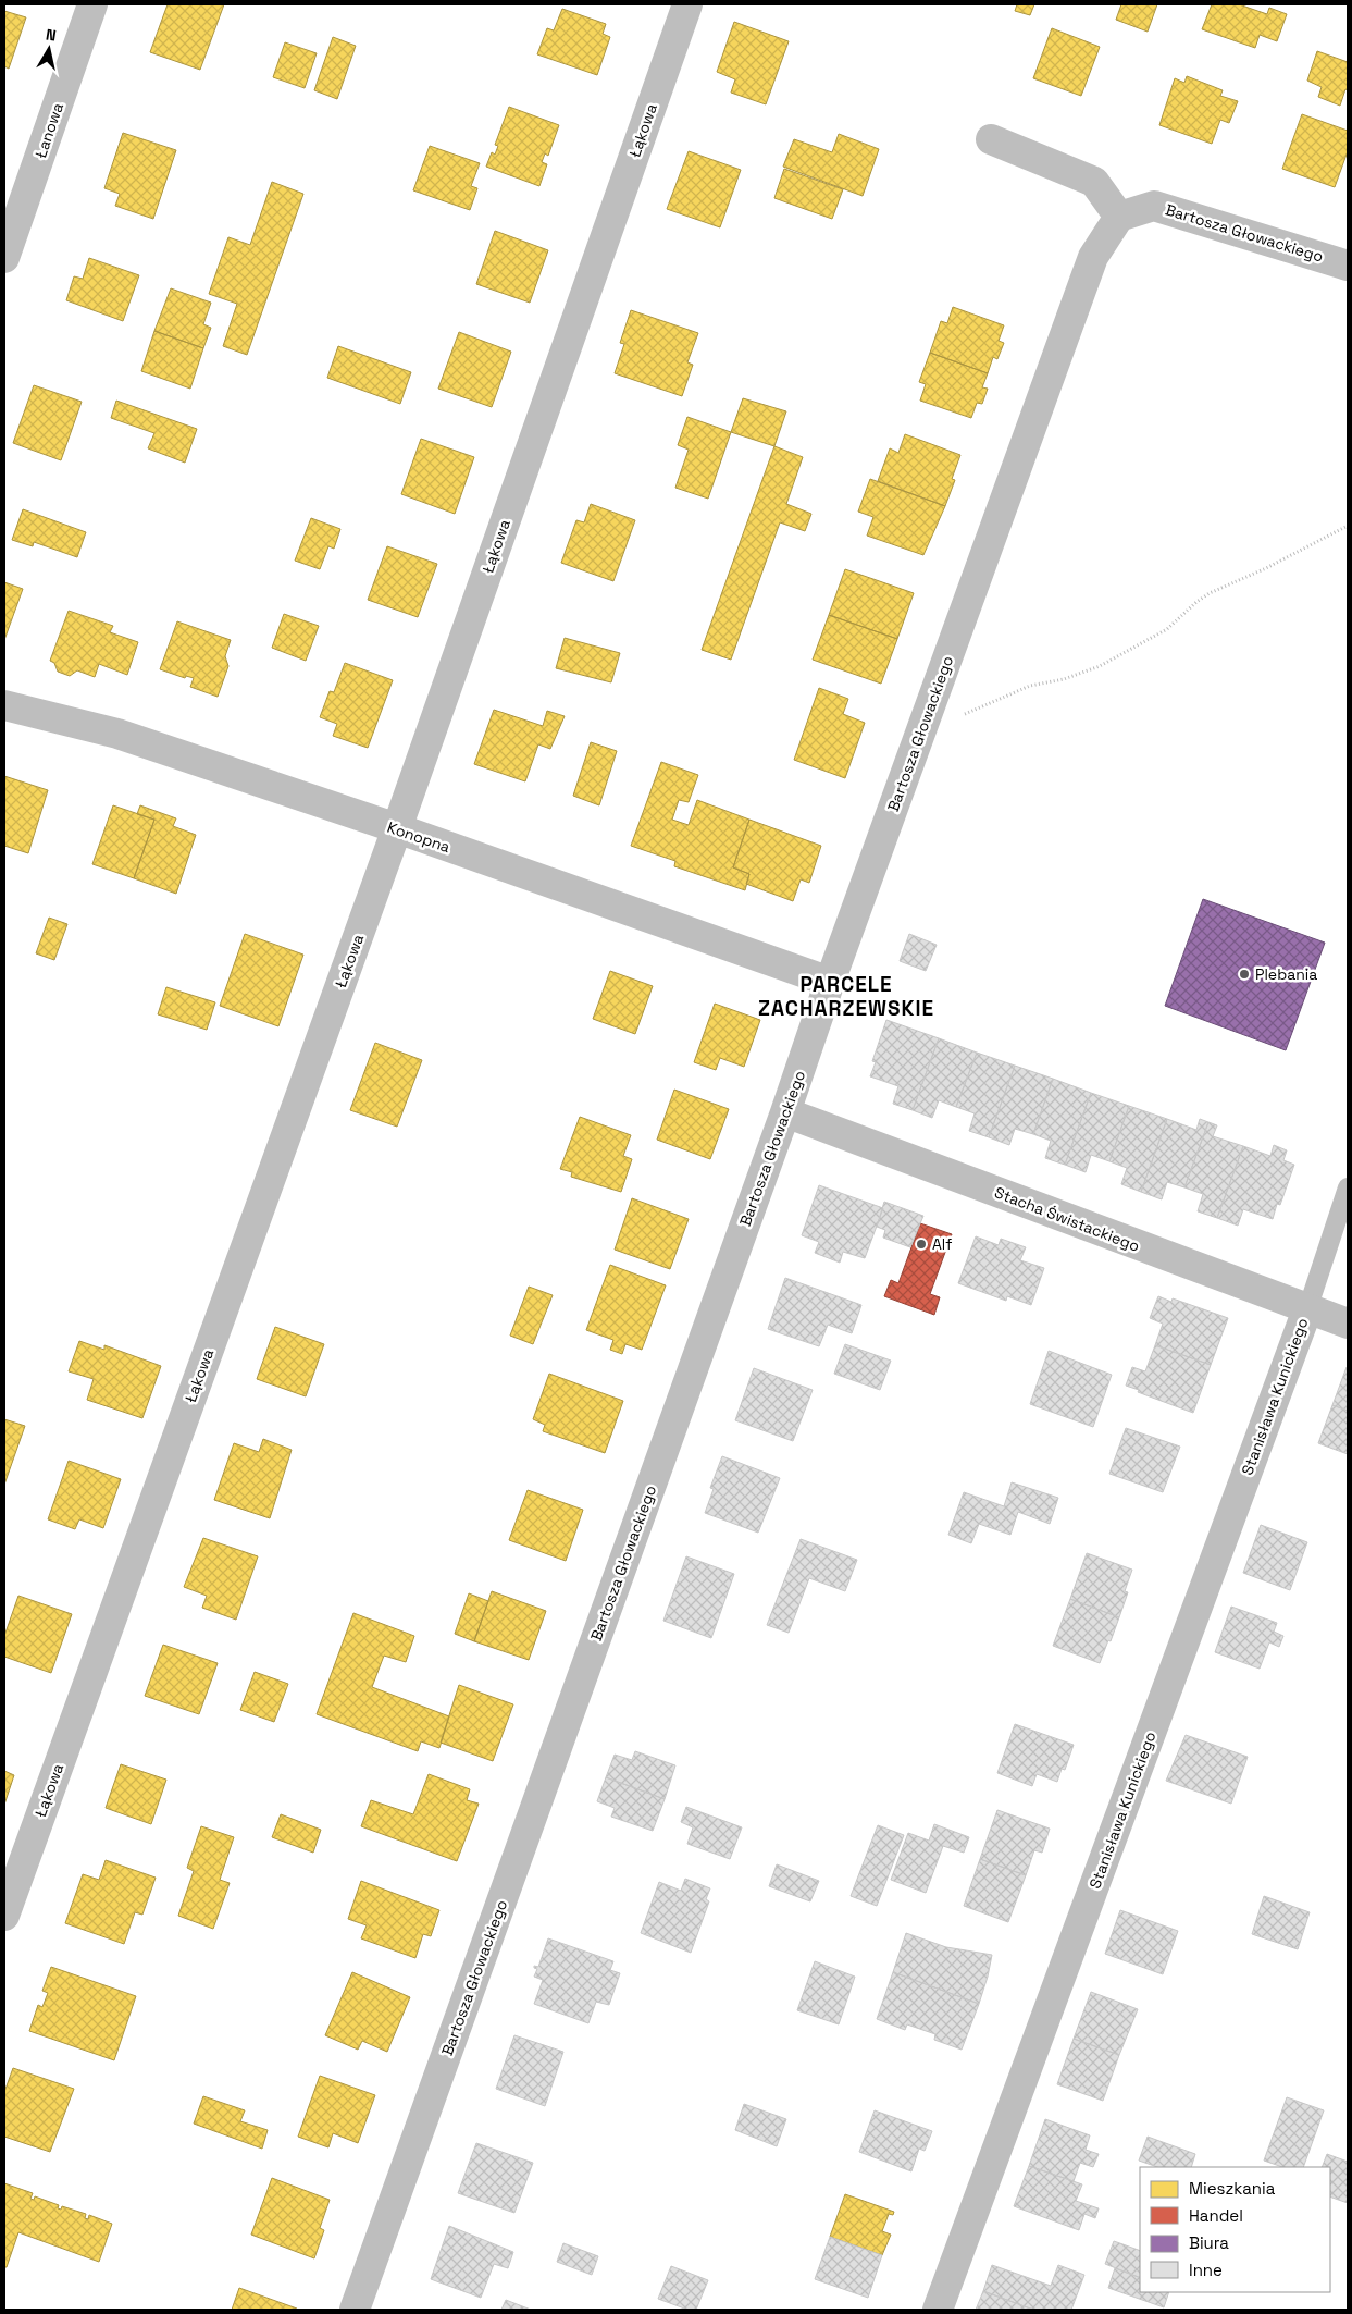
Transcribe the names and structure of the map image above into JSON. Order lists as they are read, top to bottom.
{
  "streets": {
    "street": [
      "Łanowa",
      "Łąkowa",
      "Bartosza Głowackiego",
      "Konopna",
      "Stacha Świstackiego",
      "Stanisława Kunickiego"
    ]
  },
  "crossings": [
    ["Łąkowa", "Konopna"],
    ["Bartosza Głowackiego", "Konopna"],
    ["Bartosza Głowackiego", "Stacha Świstackiego"],
    ["Stacha Świstackiego", "Stanisława Kunickiego"]
  ],
  "districts": ["PARCELE ZACHARZEWSKIE"],
  "places": ["Plebania", "Alf"],
  "legend": [
    "Mieszkania",
    "Handel",
    "Biura",
    "Inne"
  ],
  "north": "top"
}
